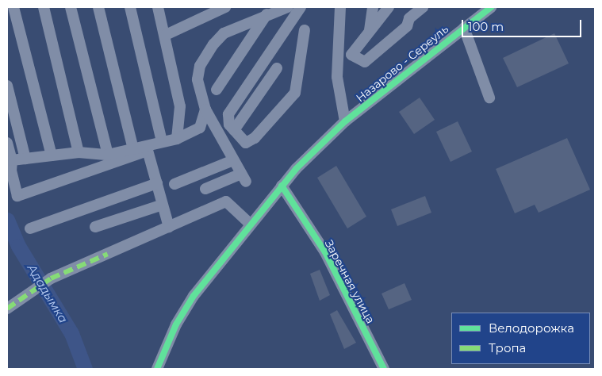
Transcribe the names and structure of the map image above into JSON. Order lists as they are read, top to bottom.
{
  "streets": {
    "street": ["Назарово - Сереуль", "Заречная улица"]
  },
  "crossings": [
    ["Назарово - Сереуль", "Заречная улица"]
  ],
  "water": ["Ададымка"],
  "legend": ["Велодорожка", "Тропа"],
  "scale_bar": "100 m"
}
